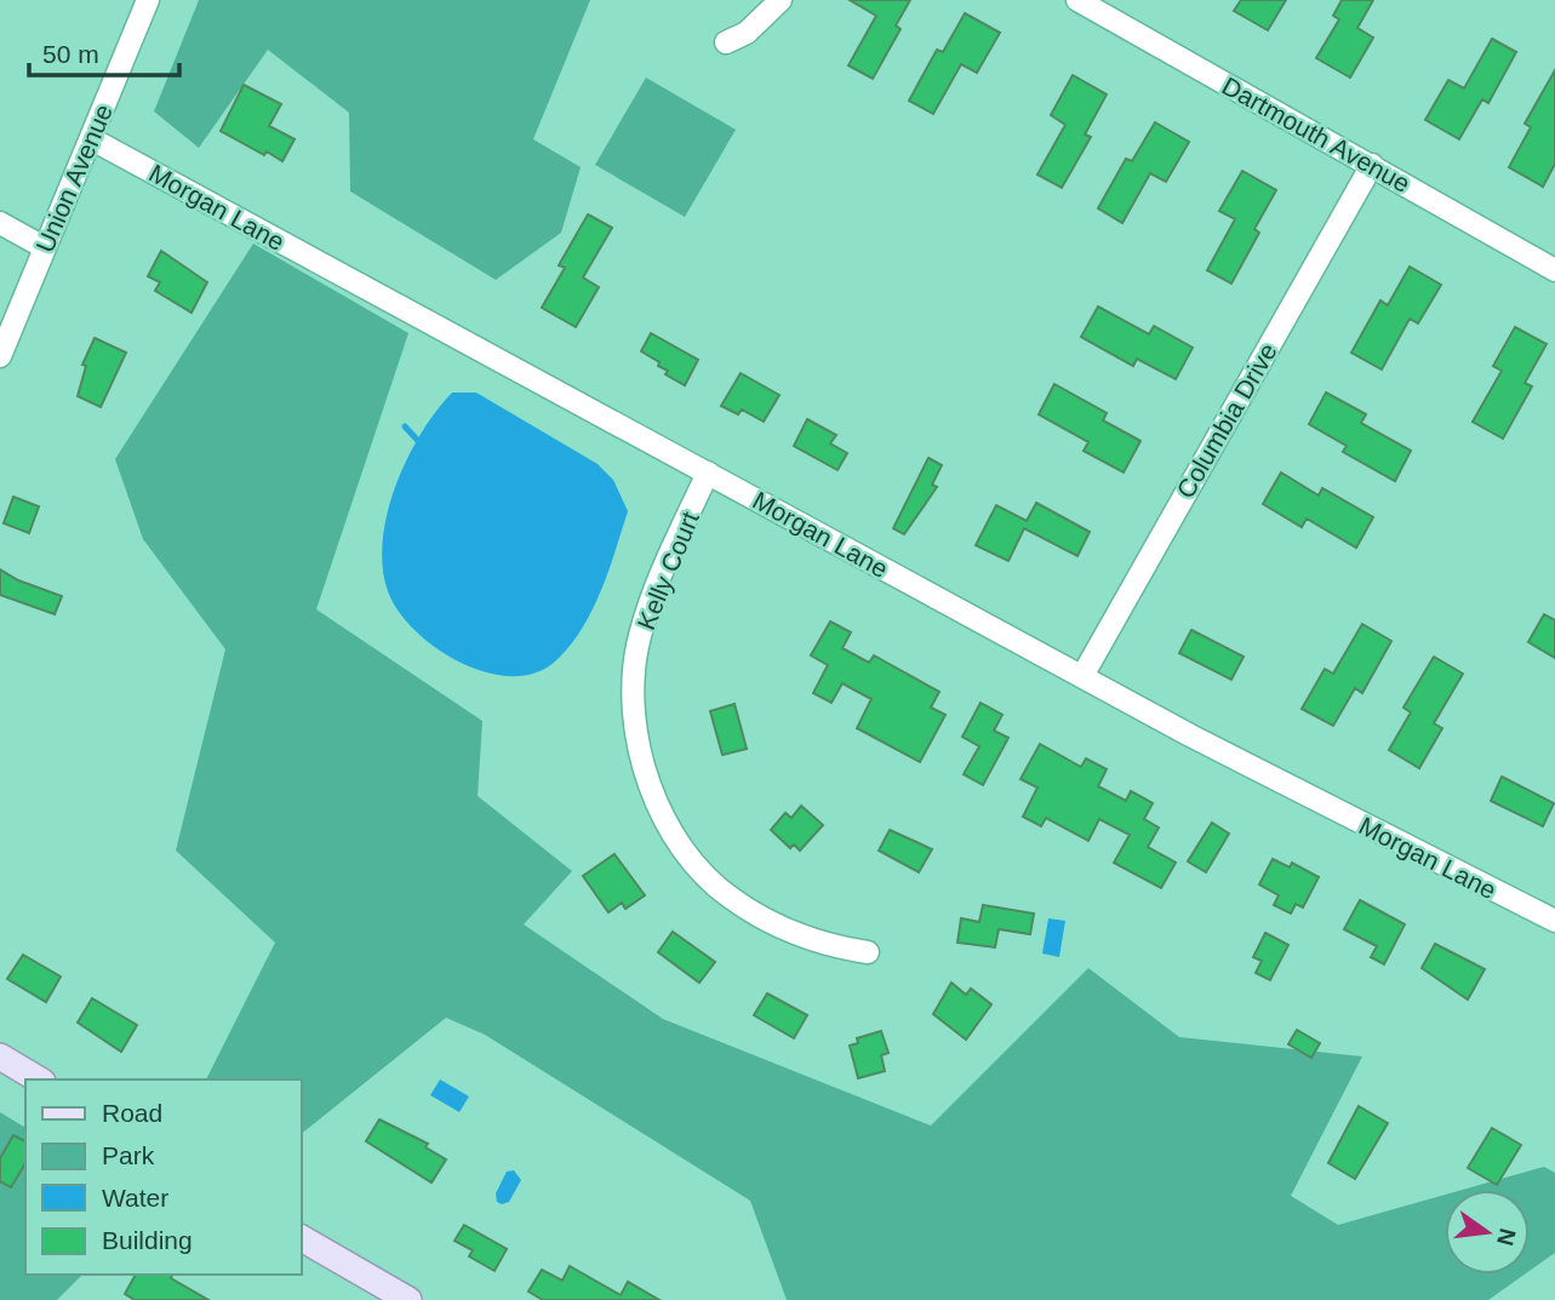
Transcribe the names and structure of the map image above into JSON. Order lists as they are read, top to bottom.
{
  "streets": {
    "street": [
      "Dartmouth Avenue",
      "Union Avenue",
      "Morgan Lane",
      "Columbia Drive",
      "Kelly Court"
    ]
  },
  "crossings": [
    ["Dartmouth Avenue", "Columbia Drive"],
    ["Union Avenue", "Morgan Lane"],
    ["Morgan Lane", "Columbia Drive"],
    ["Morgan Lane", "Kelly Court"]
  ],
  "legend": [
    "Road",
    "Park",
    "Water",
    "Building"
  ],
  "scale_bar": "50 m",
  "north": "right"
}
